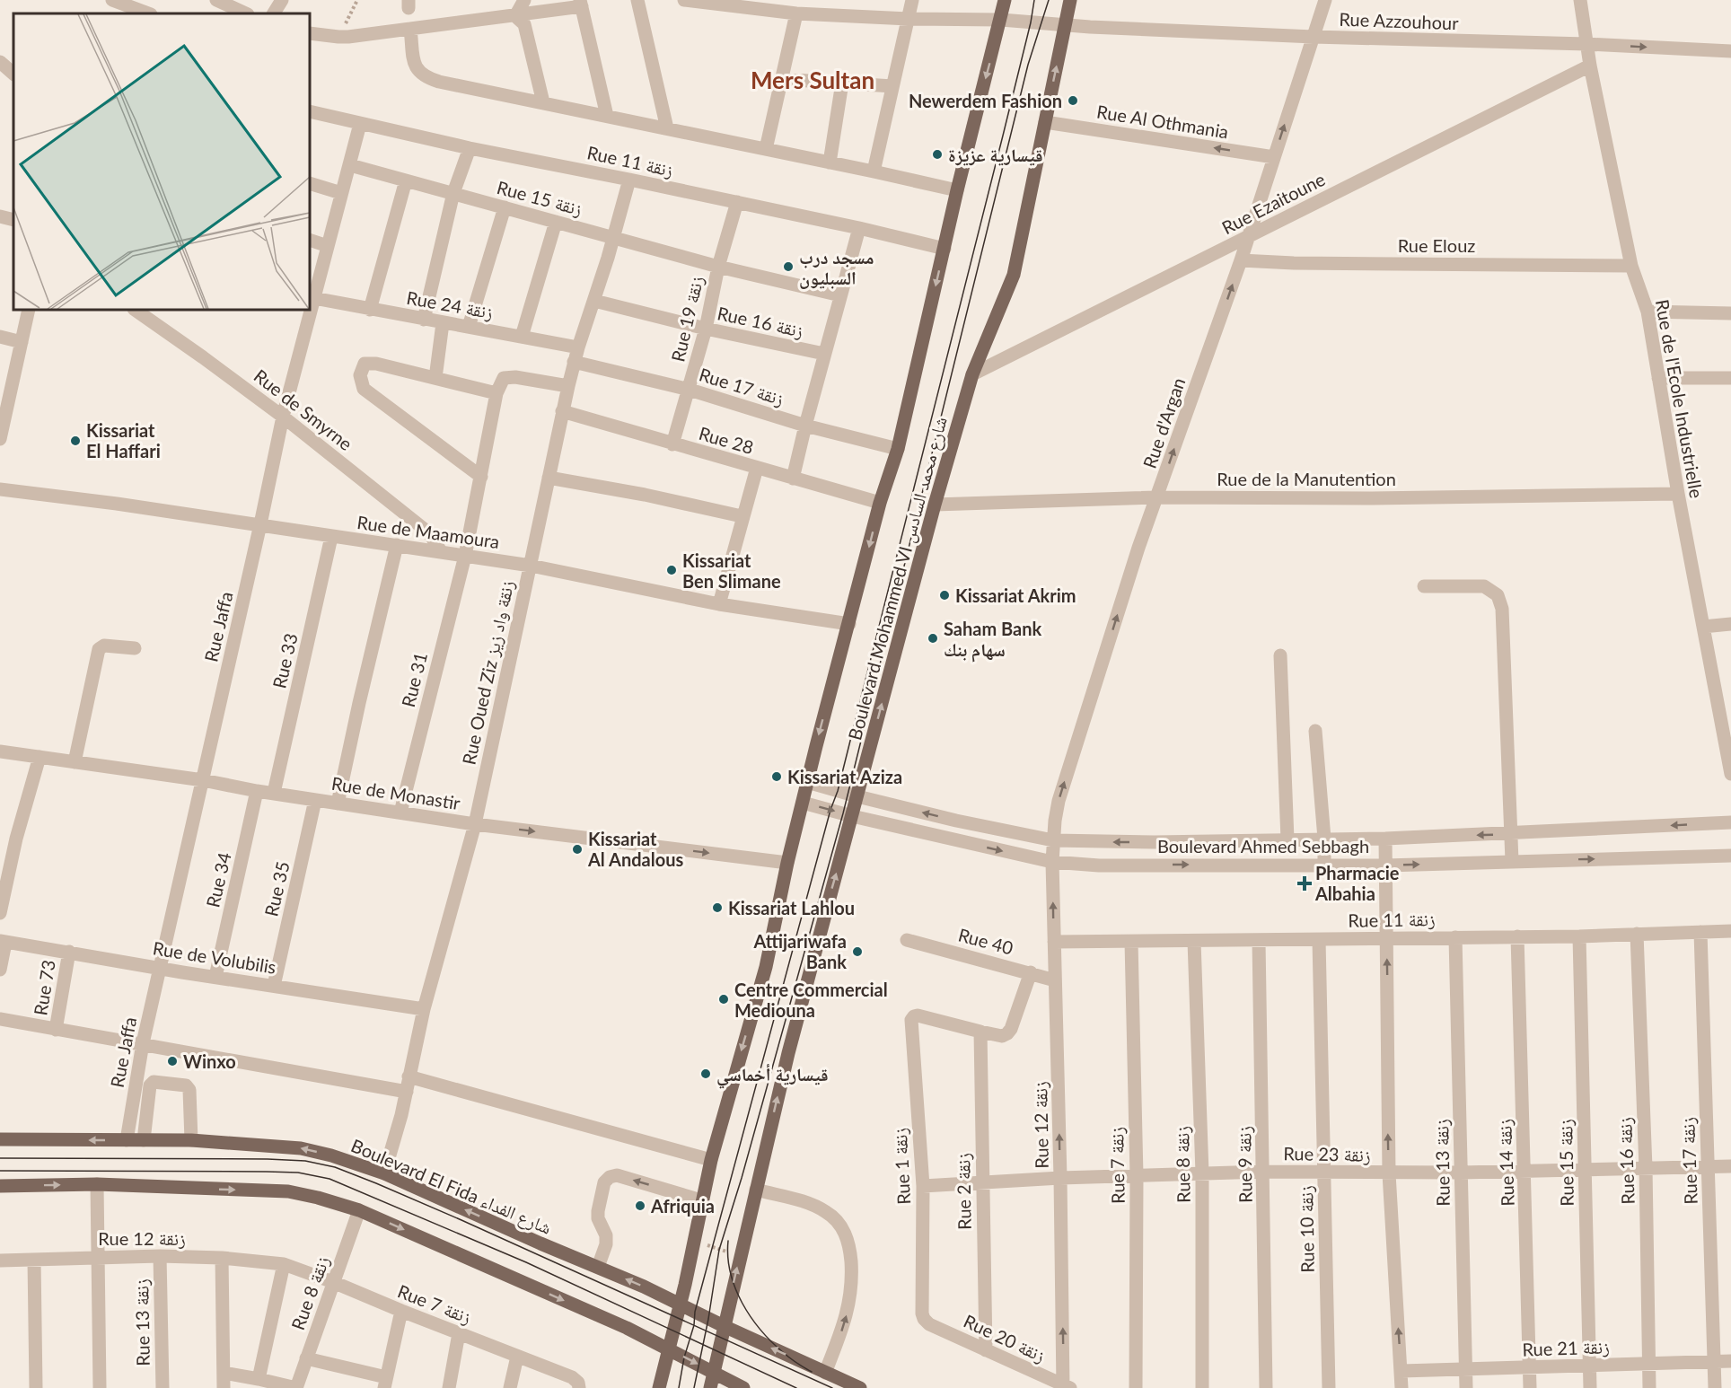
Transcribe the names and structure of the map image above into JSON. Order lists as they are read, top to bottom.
{
  "streets": {
    "main road": ["Boulevard Mohammed VI شارع محمد السادس", "Boulevard El Fida شارع الفداء"],
    "street": [
      "Rue Azzouhour",
      "Rue Al Othmania",
      "Rue 11 زنقة",
      "Rue 15 زنقة",
      "Rue Ezaitoune",
      "Rue Elouz",
      "Rue 24 زنقة",
      "Rue 19 زنقة",
      "Rue 16 زنقة",
      "Rue 17 زنقة",
      "Rue de l'Ecole Industrielle",
      "Rue de Smyrne",
      "Rue d'Argan",
      "Rue 28",
      "Rue de la Manutention",
      "Rue de Maamoura",
      "Rue Jaffa",
      "Rue 33",
      "Rue Oued Ziz زنقة واد زيز",
      "Rue 31",
      "Rue de Monastir",
      "Boulevard Ahmed Sebbagh",
      "Rue 34",
      "Rue 35",
      "Rue 40",
      "Rue de Volubilis",
      "Rue 73",
      "Rue 12 زنقة",
      "Rue 23 زنقة",
      "Rue 13 زنقة",
      "Rue 14 زنقة",
      "Rue 8 زنقة",
      "Rue 9 زنقة",
      "Rue 7 زنقة",
      "Rue 1 زنقة",
      "Rue 2 زنقة",
      "Rue 10 زنقة",
      "Rue 20 زنقة",
      "Rue 21 زنقة"
    ]
  },
  "crossings": [
    ["Rue Azzouhour", "Rue de l'Ecole Industrielle"],
    ["Rue Azzouhour", "Rue d'Argan"],
    ["Rue Azzouhour", "Boulevard Mohammed VI شارع محمد السادس"],
    ["Rue Al Othmania", "Rue d'Argan"],
    ["Rue Al Othmania", "Boulevard Mohammed VI شارع محمد السادس"],
    ["Rue 11 زنقة", "Rue 15 زنقة"],
    ["Rue 11 زنقة", "Rue 19 زنقة"],
    ["Rue 11 زنقة", "Rue 16 زنقة"],
    ["Rue 11 زنقة", "Rue 17 زنقة"],
    ["Rue 11 زنقة", "Boulevard Mohammed VI شارع محمد السادس"],
    ["Rue 11 زنقة", "Rue Jaffa"],
    ["Rue 11 زنقة", "Rue Oued Ziz زنقة واد زيز"],
    ["Rue 11 زنقة", "Rue 12 زنقة"],
    ["Rue 11 زنقة", "Rue 13 زنقة"],
    ["Rue 11 زنقة", "Rue 14 زنقة"],
    ["Rue 11 زنقة", "Rue 8 زنقة"],
    ["Rue 11 زنقة", "Rue 9 زنقة"],
    ["Rue 11 زنقة", "Rue 7 زنقة"],
    ["Rue 11 زنقة", "Rue 10 زنقة"],
    ["Rue 15 زنقة", "Rue 19 زنقة"],
    ["Rue 15 زنقة", "Rue Jaffa"],
    ["Rue 15 زنقة", "Rue Oued Ziz زنقة واد زيز"],
    ["Rue 15 زنقة", "Rue 23 زنقة"],
    ["Rue 15 زنقة", "Rue 21 زنقة"],
    ["Rue Ezaitoune", "Rue de l'Ecole Industrielle"],
    ["Rue Ezaitoune", "Rue d'Argan"],
    ["Rue Ezaitoune", "Boulevard Mohammed VI شارع محمد السادس"],
    ["Rue Elouz", "Rue de l'Ecole Industrielle"],
    ["Rue Elouz", "Rue d'Argan"],
    ["Rue 24 زنقة", "Rue Jaffa"],
    ["Rue 24 زنقة", "Rue Oued Ziz زنقة واد زيز"],
    ["Rue 19 زنقة", "Rue 16 زنقة"],
    ["Rue 19 زنقة", "Rue 17 زنقة"],
    ["Rue 19 زنقة", "Rue 28"],
    ["Rue 16 زنقة", "Rue Oued Ziz زنقة واد زيز"],
    ["Rue 16 زنقة", "Rue 23 زنقة"],
    ["Rue 16 زنقة", "Rue 21 زنقة"],
    ["Rue 17 زنقة", "Boulevard Mohammed VI شارع محمد السادس"],
    ["Rue 17 زنقة", "Rue Oued Ziz زنقة واد زيز"],
    ["Rue 17 زنقة", "Rue 23 زنقة"],
    ["Rue 17 زنقة", "Rue 21 زنقة"],
    ["Rue de l'Ecole Industrielle", "Rue de la Manutention"],
    ["Rue de Smyrne", "Rue de Maamoura"],
    ["Rue de Smyrne", "Rue Jaffa"],
    ["Rue d'Argan", "Rue de la Manutention"],
    ["Rue d'Argan", "Boulevard Ahmed Sebbagh"],
    ["Rue d'Argan", "Rue 12 زنقة"],
    ["Rue 28", "Boulevard Mohammed VI شارع محمد السادس"],
    ["Rue 28", "Rue Oued Ziz زنقة واد زيز"],
    ["Rue de la Manutention", "Boulevard Mohammed VI شارع محمد السادس"],
    ["Rue de Maamoura", "Boulevard Mohammed VI شارع محمد السادس"],
    ["Rue de Maamoura", "Rue Jaffa"],
    ["Rue de Maamoura", "Rue 33"],
    ["Rue de Maamoura", "Rue Oued Ziz زنقة واد زيز"],
    ["Rue de Maamoura", "Rue 31"],
    ["Boulevard Mohammed VI شارع محمد السادس", "Rue de Monastir"],
    ["Boulevard Mohammed VI شارع محمد السادس", "Boulevard Ahmed Sebbagh"],
    ["Boulevard Mohammed VI شارع محمد السادس", "Boulevard El Fida شارع الفداء"],
    ["Rue Jaffa", "Rue de Monastir"],
    ["Rue Jaffa", "Rue de Volubilis"],
    ["Rue Jaffa", "Boulevard El Fida شارع الفداء"],
    ["Rue 33", "Rue de Monastir"],
    ["Rue Oued Ziz زنقة واد زيز", "Rue 31"],
    ["Rue Oued Ziz زنقة واد زيز", "Rue de Monastir"],
    ["Rue Oued Ziz زنقة واد زيز", "Rue de Volubilis"],
    ["Rue Oued Ziz زنقة واد زيز", "Boulevard El Fida شارع الفداء"],
    ["Rue 31", "Rue de Monastir"],
    ["Rue de Monastir", "Rue 34"],
    ["Rue de Monastir", "Rue 35"],
    ["Boulevard Ahmed Sebbagh", "Rue 12 زنقة"],
    ["Rue 34", "Rue de Volubilis"],
    ["Rue 35", "Rue de Volubilis"],
    ["Rue 40", "Rue 12 زنقة"],
    ["Rue de Volubilis", "Rue 73"],
    ["Rue 12 زنقة", "Rue 23 زنقة"],
    ["Rue 12 زنقة", "Rue 13 زنقة"],
    ["Rue 12 زنقة", "Rue 7 زنقة"],
    ["Rue 12 زنقة", "Rue 20 زنقة"],
    ["Rue 23 زنقة", "Rue 13 زنقة"],
    ["Rue 23 زنقة", "Rue 14 زنقة"],
    ["Rue 23 زنقة", "Rue 8 زنقة"],
    ["Rue 23 زنقة", "Rue 9 زنقة"],
    ["Rue 23 زنقة", "Rue 7 زنقة"],
    ["Rue 23 زنقة", "Rue 1 زنقة"],
    ["Rue 23 زنقة", "Rue 2 زنقة"],
    ["Rue 23 زنقة", "Rue 10 زنقة"],
    ["Rue 13 زنقة", "Rue 21 زنقة"],
    ["Rue 14 زنقة", "Rue 21 زنقة"],
    ["Rue 8 زنقة", "Rue 7 زنقة"],
    ["Rue 1 زنقة", "Rue 2 زنقة"],
    ["Rue 1 زنقة", "Rue 20 زنقة"],
    ["Rue 2 زنقة", "Rue 20 زنقة"]
  ],
  "one_way": [
    "Rue Al Othmania",
    "Rue d'Argan",
    "Rue de Monastir",
    "Rue 12 زنقة"
  ],
  "districts": ["Mers Sultan"],
  "places": {
    "other": [
      "Newerdem Fashion",
      "قيسارية عزيزة",
      "مسجد درب السبليون",
      "Kissariat El Haffari",
      "Kissariat Ben Slimane",
      "Kissariat Akrim",
      "Saham Bank سهام بنك",
      "Kissariat Aziza",
      "Kissariat Al Andalous",
      "Kissariat Lahlou",
      "Attijariwafa Bank",
      "Centre Commercial Mediouna",
      "Winxo",
      "قيسارية أخماسي",
      "Afriquia"
    ],
    "health": ["Pharmacie Albahia"]
  }
}
